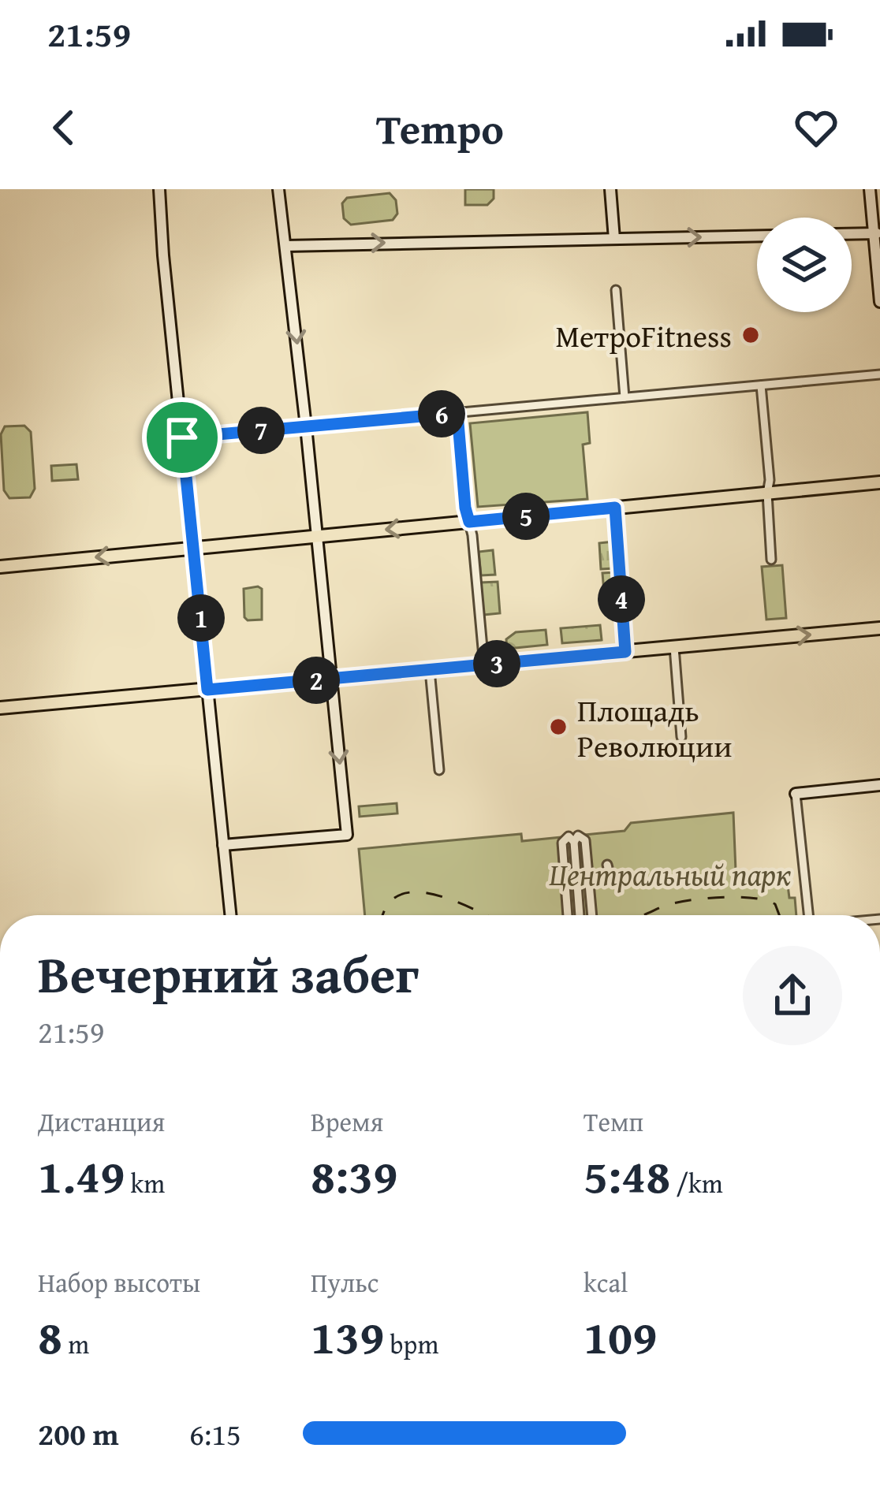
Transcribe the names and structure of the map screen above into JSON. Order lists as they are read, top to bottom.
{
  "parks": ["Центральный парк"],
  "places": ["МетроFitness", "Площадь Революции"],
  "page": {
    "status": "21:59",
    "header": "Tempo",
    "pins": [
      "6",
      "7",
      "5",
      "4",
      "1",
      "3",
      "2"
    ],
    "heading": ["Вечерний забег", "21:59"],
    "stats": [
      ["Дистанция", "1.49 km"],
      ["Время", "8:39"],
      ["Темп", "5:48 /km"],
      ["Набор высоты", "8 m"],
      ["Пульс", "139 bpm"],
      ["kcal", "109"]
    ],
    "list": [
      {
        "name": "200 m",
        "note": "6:15"
      }
    ]
  }
}
